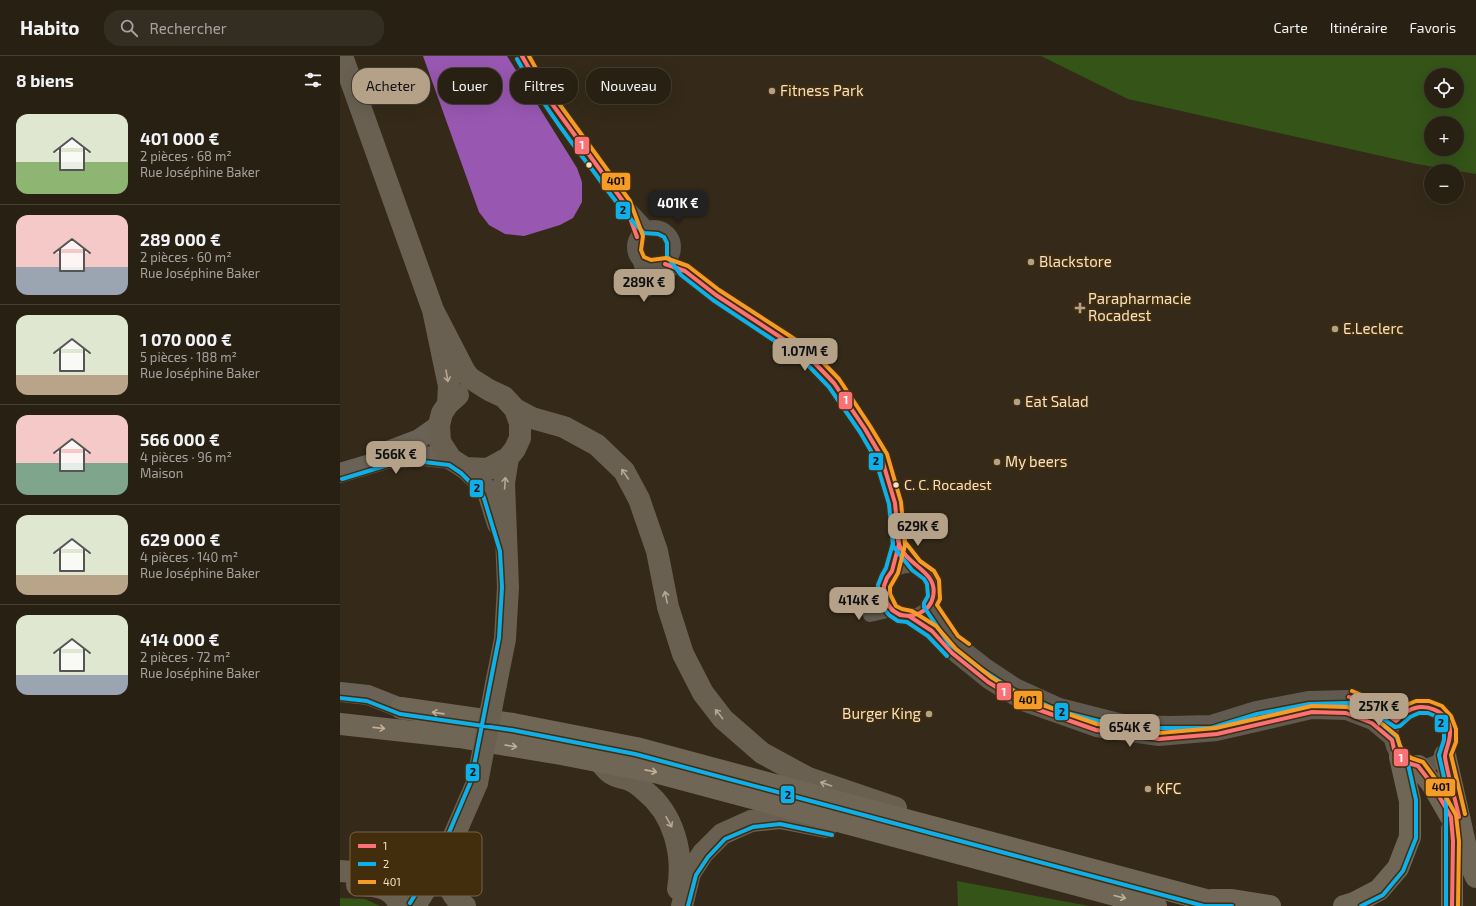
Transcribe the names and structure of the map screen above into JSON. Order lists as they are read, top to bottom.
{
  "places": {
    "other": [
      "Fitness Park",
      "Blackstore",
      "E.Leclerc",
      "Eat Salad",
      "My beers",
      "C. C. Rocadest",
      "Burger King",
      "KFC"
    ],
    "health": ["Parapharmacie Rocadest"]
  },
  "lines": ["transit line 1", "transit line 401", "transit line 2"],
  "legend": ["1", "2", "401"],
  "page": {
    "header": "Habito",
    "search": "Rechercher",
    "nav": ["Carte", "Itinéraire", "Favoris"],
    "heading": "8 biens",
    "map_buttons": ["+", "−"],
    "chip": [
      "Acheter",
      "Louer",
      "Filtres",
      "Nouveau"
    ],
    "list": [
      {
        "name": "401 000 €",
        "note": "2 pièces · 68 m² · Rue Joséphine Baker"
      },
      {
        "name": "289 000 €",
        "note": "2 pièces · 60 m² · Rue Joséphine Baker"
      },
      {
        "name": "1 070 000 €",
        "note": "5 pièces · 188 m² · Rue Joséphine Baker"
      },
      {
        "name": "566 000 €",
        "note": "4 pièces · 96 m² · Maison"
      },
      {
        "name": "629 000 €",
        "note": "4 pièces · 140 m² · Rue Joséphine Baker"
      },
      {
        "name": "414 000 €",
        "note": "2 pièces · 72 m² · Rue Joséphine Baker"
      }
    ],
    "price": [
      "401K €",
      "289K €",
      "1.07M €",
      "566K €",
      "629K €",
      "414K €",
      "257K €",
      "654K €"
    ]
  }
}
